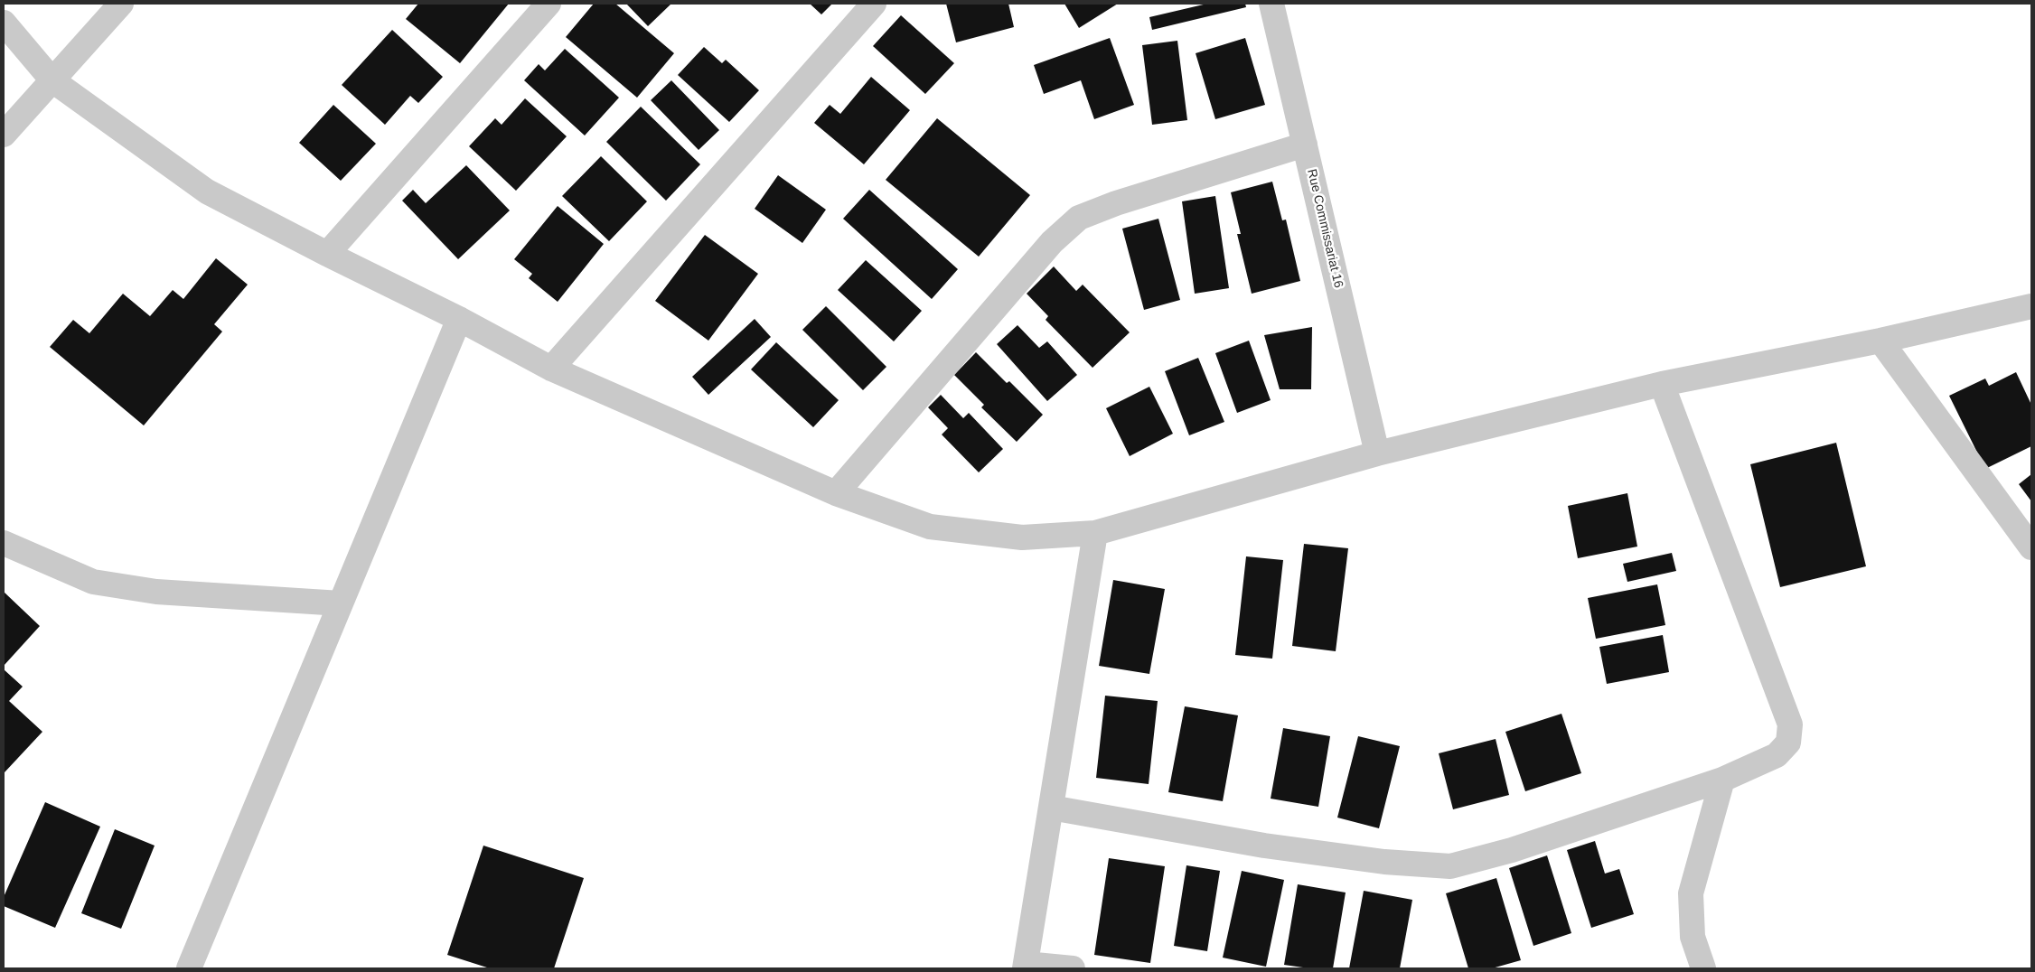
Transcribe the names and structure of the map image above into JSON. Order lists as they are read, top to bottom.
{
  "streets": {
    "street": ["Rue Commissariat 16"]
  }
}
